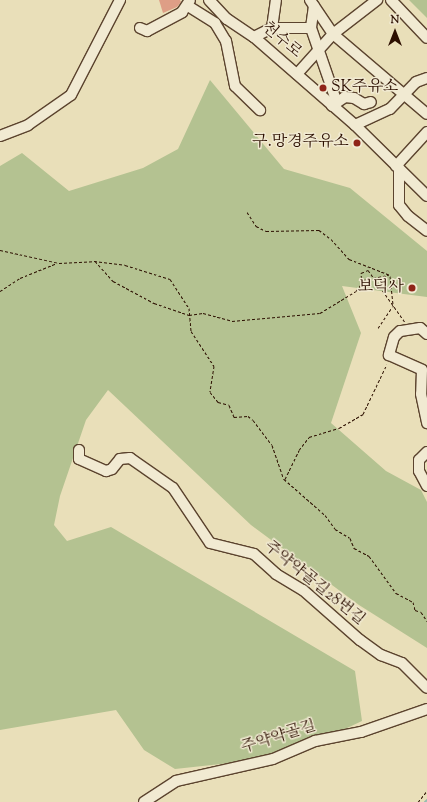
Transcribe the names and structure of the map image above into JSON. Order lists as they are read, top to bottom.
{
  "streets": {
    "street": ["천수로", "주약약골길28번길", "주약약골길"]
  },
  "places": ["SK주유소", "구.망경주유소", "보덕사"],
  "north": "top"
}
